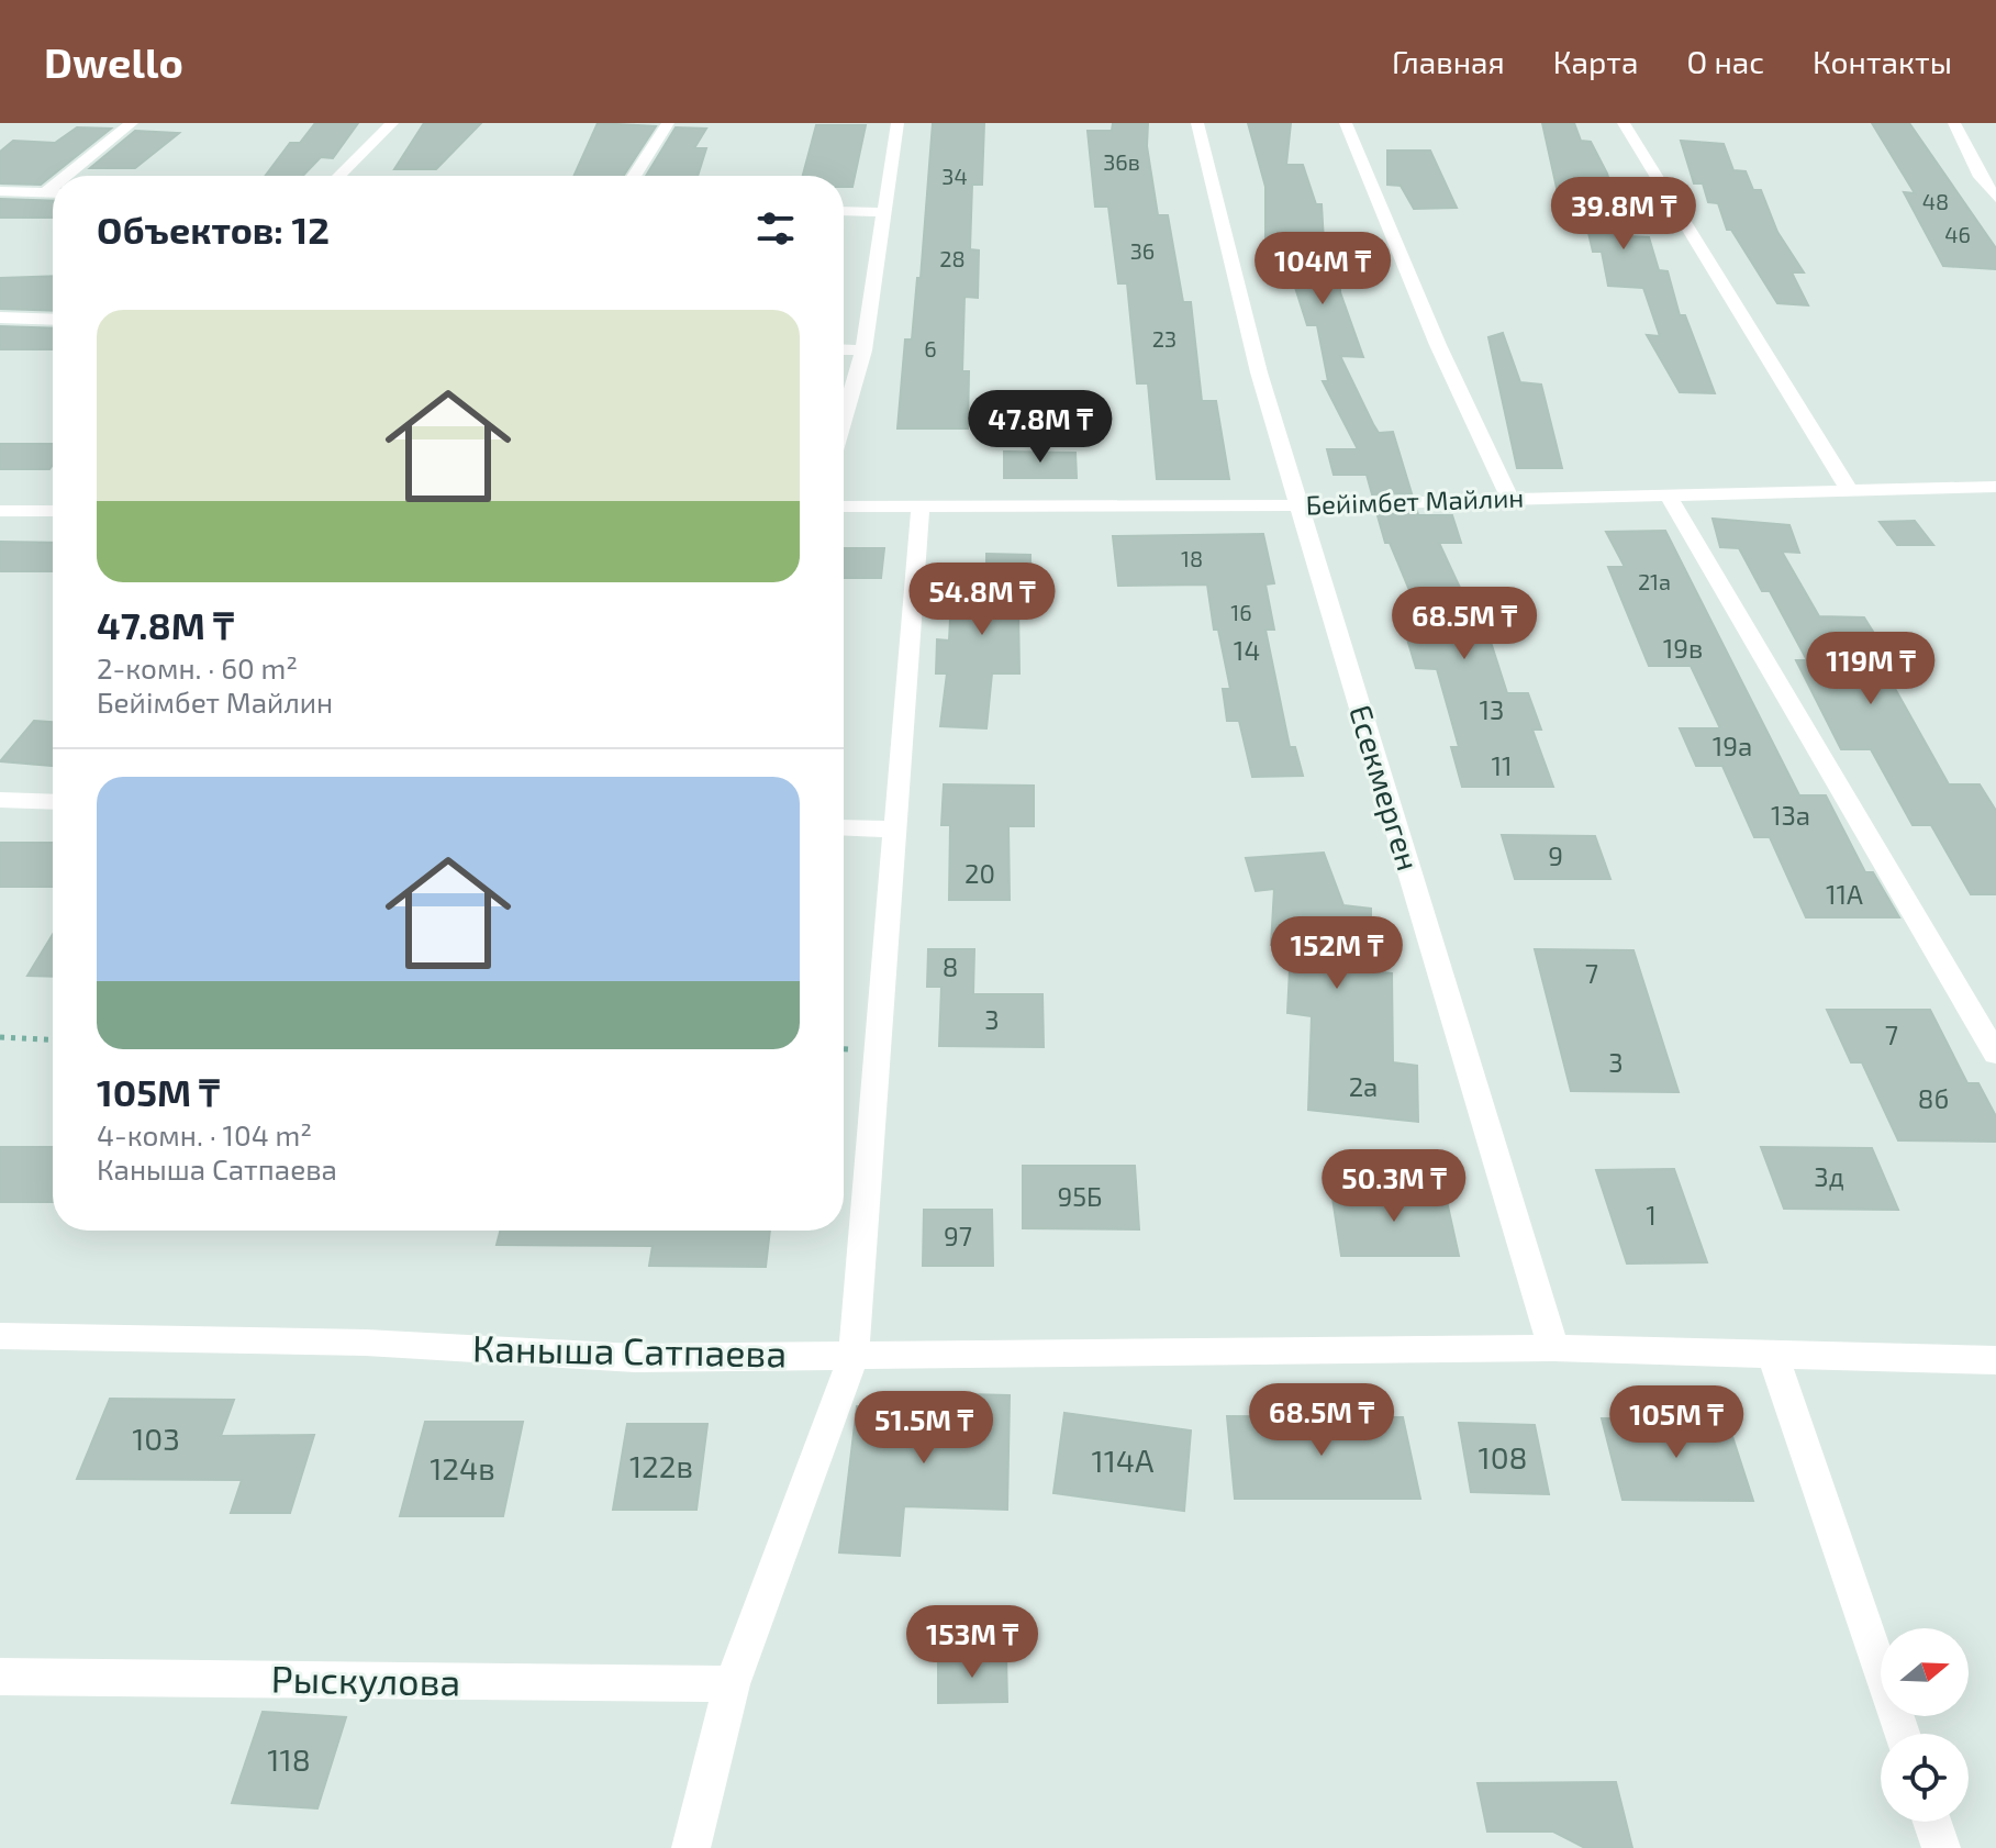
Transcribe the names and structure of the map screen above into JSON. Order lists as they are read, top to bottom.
{
  "streets": {
    "street": [
      "Бейімбет Майлин",
      "Eсекмерген",
      "Каныша Сатпаева",
      "Рыскулова"
    ]
  },
  "crossings": [
    ["Бейімбет Майлин", "Eсекмерген"],
    ["Eсекмерген", "Каныша Сатпаева"]
  ],
  "house_numbers": [
    "36в",
    "34",
    "48",
    "46",
    "36",
    "28",
    "23",
    "6",
    "18",
    "21а",
    "16",
    "19в",
    "14",
    "13",
    "19а",
    "11",
    "13а",
    "9",
    "20",
    "11А",
    "8",
    "7",
    "3",
    "7",
    "3",
    "2а",
    "8б",
    "3д",
    "95Б",
    "1",
    "97",
    "103",
    "108",
    "114А",
    "122в",
    "124в",
    "118"
  ],
  "north": "right",
  "page": {
    "header": "Dwello",
    "nav": [
      "Главная",
      "Карта",
      "О нас",
      "Контакты"
    ],
    "heading": "Объектов: 12",
    "price": [
      "39.8M ₸",
      "104M ₸",
      "47.8M ₸",
      "54.8M ₸",
      "68.5M ₸",
      "119M ₸",
      "152M ₸",
      "50.3M ₸",
      "68.5M ₸",
      "105M ₸",
      "51.5M ₸",
      "153M ₸"
    ],
    "list": [
      {
        "name": "47.8M ₸",
        "note": "2-комн. · 60 m² · Бейімбет Майлин"
      },
      {
        "name": "105M ₸",
        "note": "4-комн. · 104 m² · Каныша Сатпаева"
      }
    ]
  }
}
